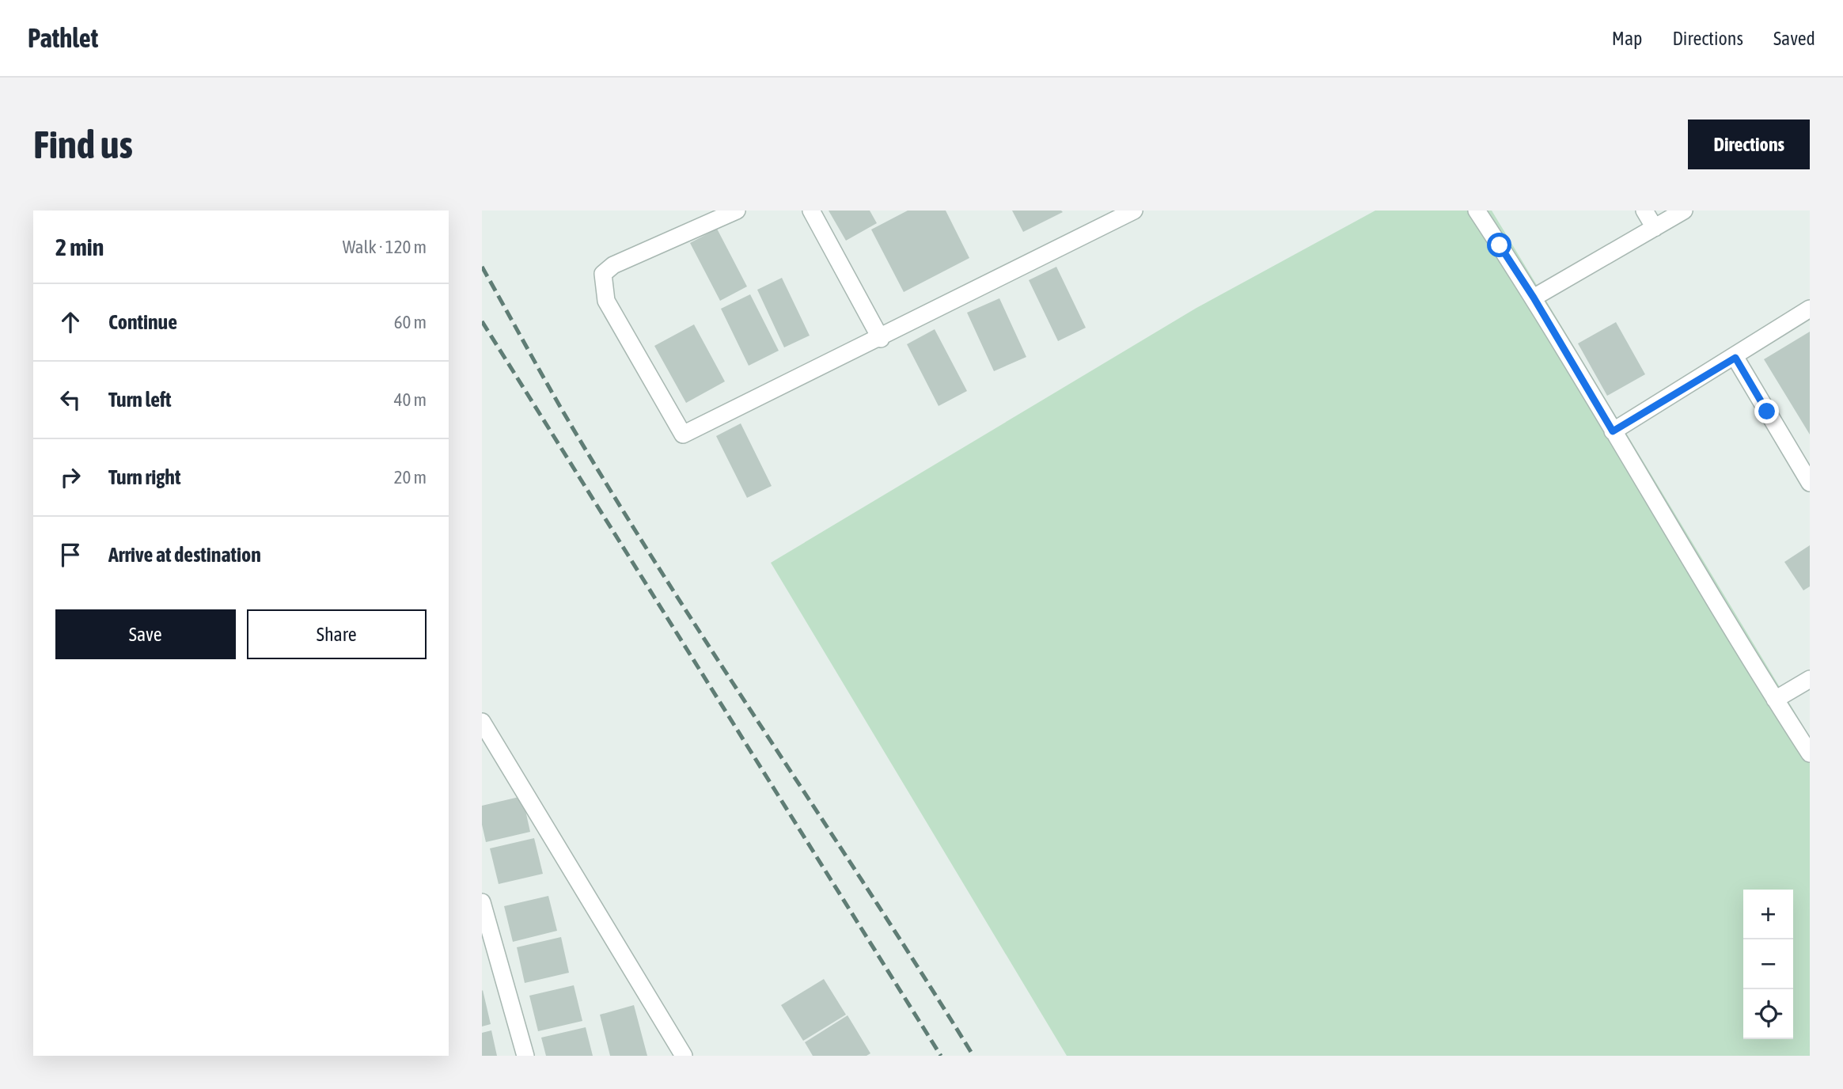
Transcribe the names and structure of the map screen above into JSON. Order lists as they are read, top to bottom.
{
  "page": {
    "header": "Pathlet",
    "nav": ["Map", "Directions", "Saved"],
    "buttons": [
      "Directions",
      ["Save", "Share"]
    ],
    "title": "Find us",
    "heading": ["2 min", "Walk · 120 m"],
    "list": [
      ["Continue", "60 m"],
      ["Turn left", "40 m"],
      ["Turn right", "20 m"],
      "Arrive at destination"
    ],
    "map_buttons": ["+", "−"]
  }
}
